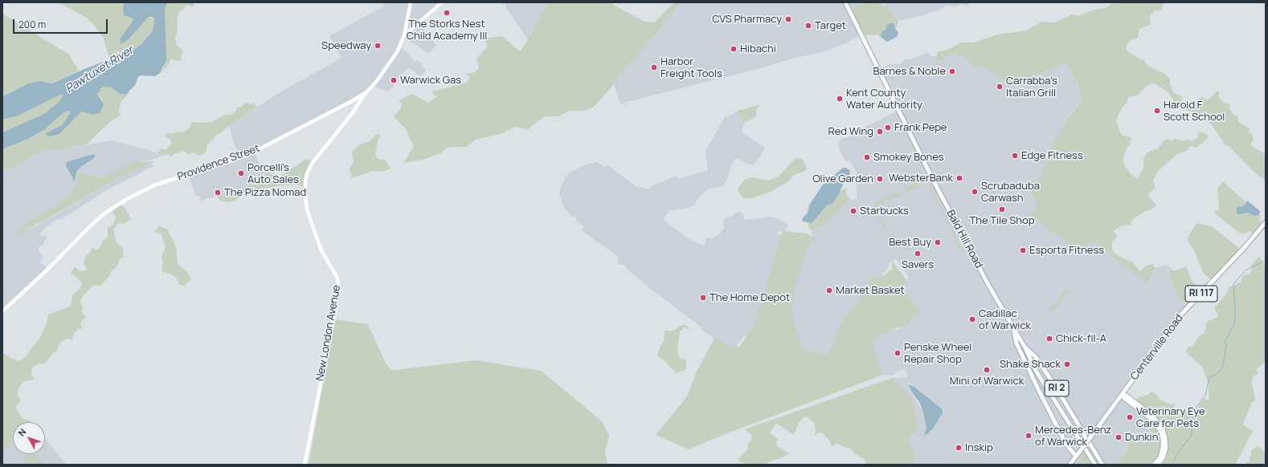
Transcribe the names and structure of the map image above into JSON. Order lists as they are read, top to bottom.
{
  "streets": {
    "main road": [
      "Providence Street",
      "Bald Hill Road",
      "RI 117",
      "New London Avenue",
      "Centerville Road",
      "RI 2"
    ]
  },
  "crossings": [
    ["Providence Street", "New London Avenue"],
    ["Bald Hill Road", "RI 2"]
  ],
  "water": ["Pawtuxet River"],
  "places": [
    "The Storks Nest Child Academy III",
    "CVS Pharmacy",
    "Target",
    "Speedway",
    "Hibachi",
    "Harbor Freight Tools",
    "Barnes & Noble",
    "Warwick Gas",
    "Carrabba's Italian Grill",
    "Kent County Water Authority",
    "Harold F Scott School",
    "Frank Pepe",
    "Red Wing",
    "Edge Fitness",
    "Smokey Bones",
    "Porcelli's Auto Sales",
    "WebsterBank",
    "Olive Garden",
    "Scrubaduba Carwash",
    "The Pizza Nomad",
    "The Tile Shop",
    "Starbucks",
    "Best Buy",
    "Esporta Fitness",
    "Savers",
    "Market Basket",
    "The Home Depot",
    "Cadillac of Warwick",
    "Chick-fil-A",
    "Penske Wheel Repair Shop",
    "Shake Shack",
    "Mini of Warwick",
    "Veterinary Eye Care for Pets",
    "Mercedes-Benz of Warwick",
    "Dunkin'",
    "Inskip"
  ],
  "scale_bar": "200 m",
  "north": "top left"
}
